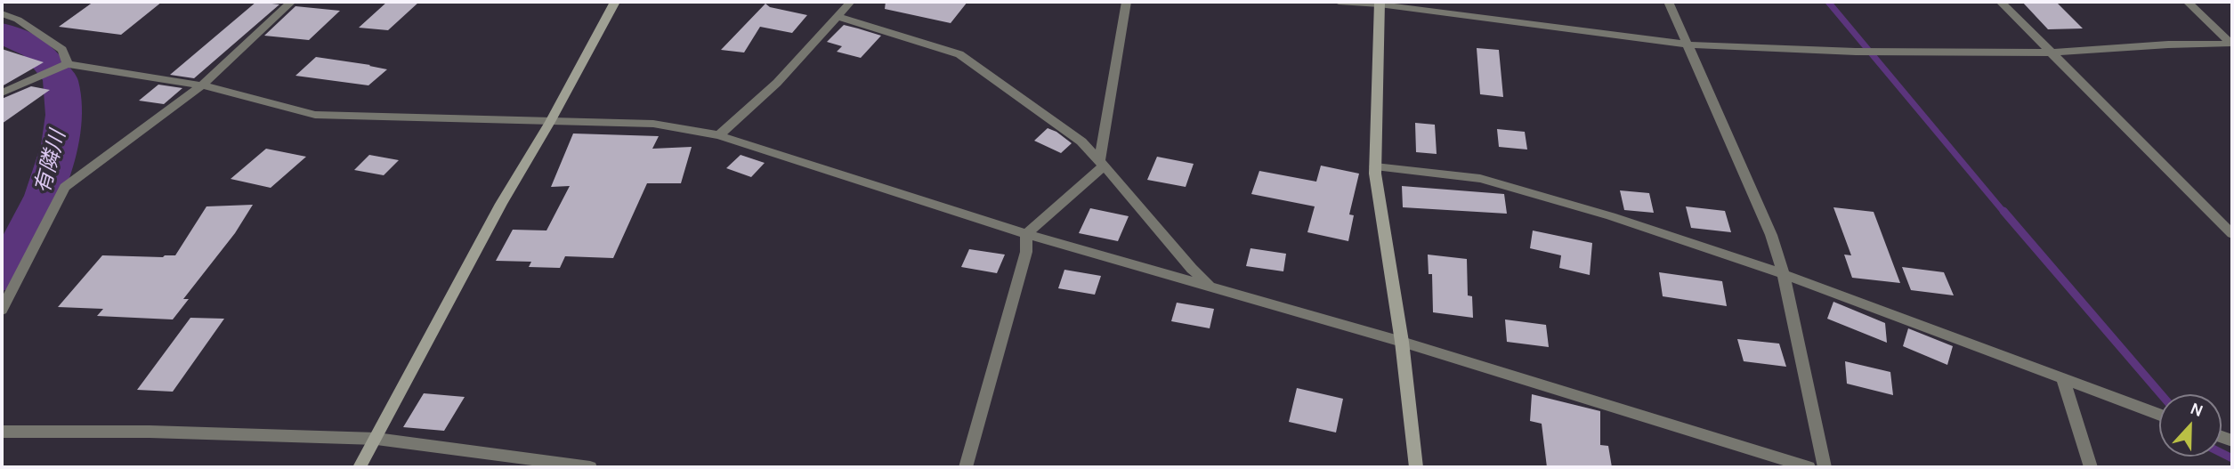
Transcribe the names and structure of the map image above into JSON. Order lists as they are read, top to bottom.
{
  "water": ["有隣川"],
  "north": "top"
}
